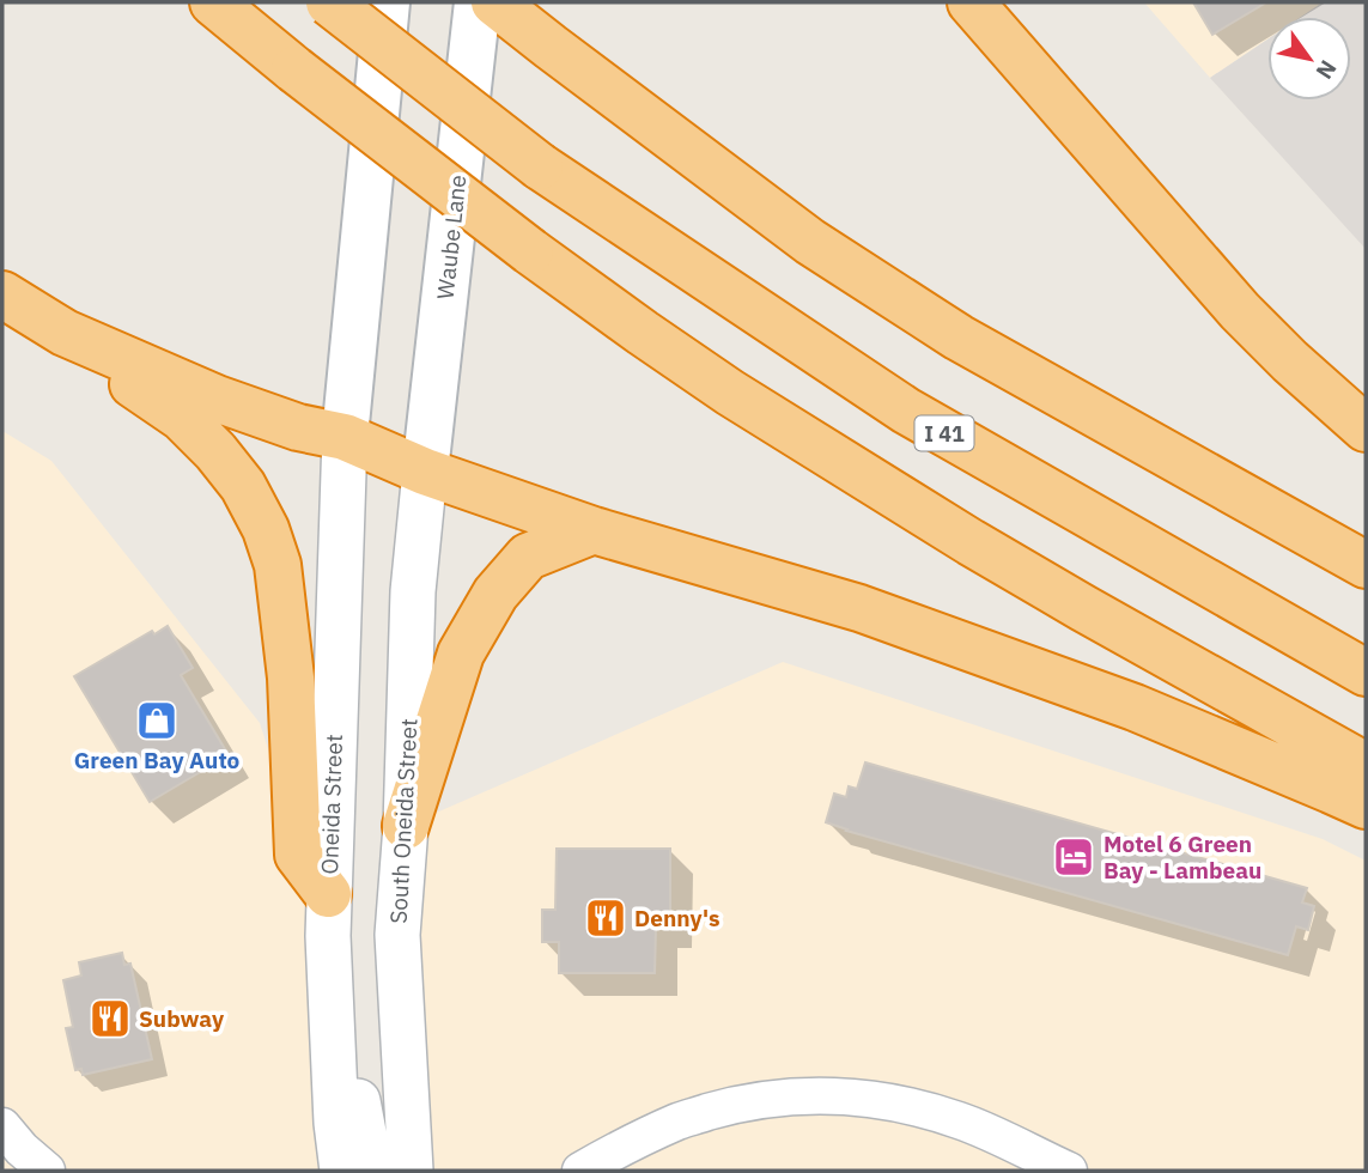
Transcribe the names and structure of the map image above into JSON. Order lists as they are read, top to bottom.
{
  "streets": {
    "highway": ["I 41"],
    "main road": ["Waube Lane"],
    "street": ["Oneida Street", "South Oneida Street"]
  },
  "crossings": [
    ["Waube Lane", "South Oneida Street"]
  ],
  "places": {
    "shop": ["Green Bay Auto"],
    "hotel": ["Motel 6 Green Bay - Lambeau"],
    "restaurant": ["Denny's", "Subway"]
  },
  "north": "bottom right"
}
